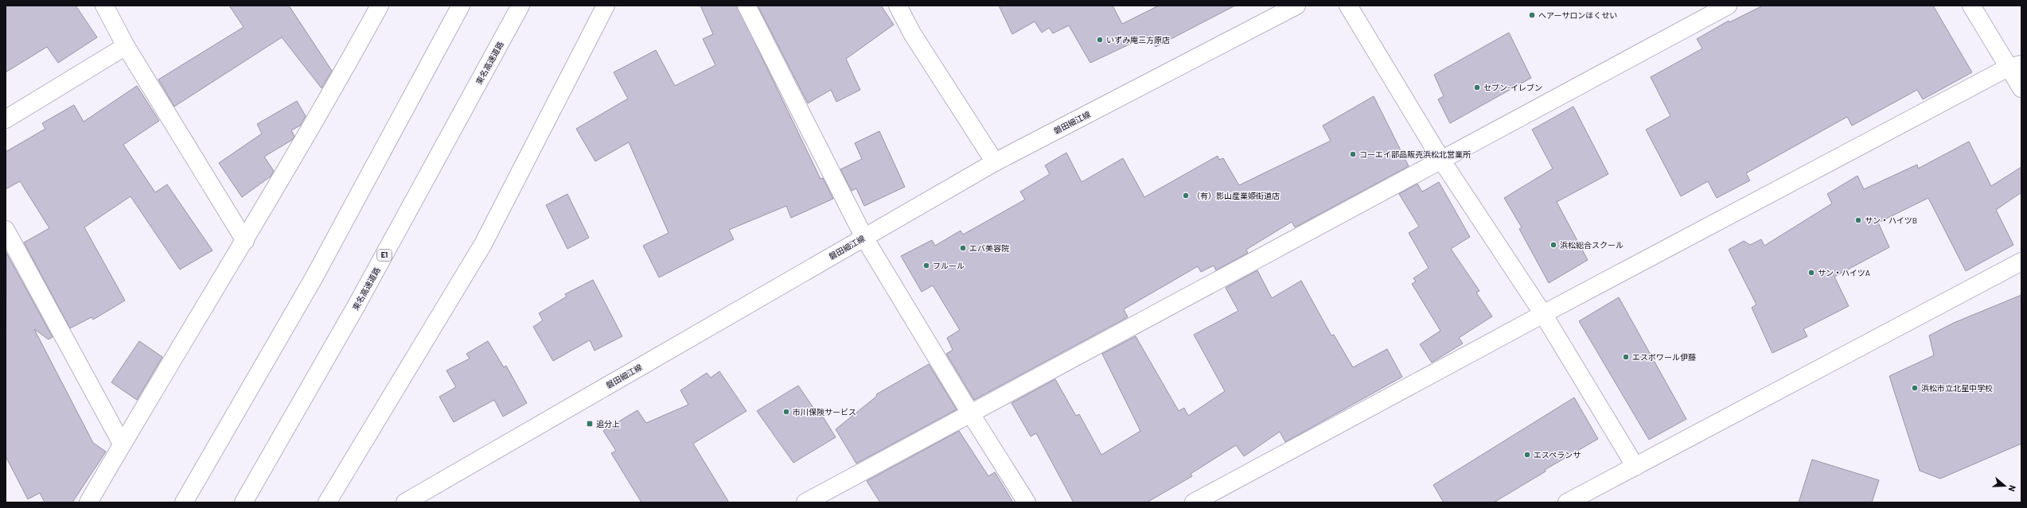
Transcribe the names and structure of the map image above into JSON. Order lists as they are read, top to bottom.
{
  "streets": {
    "main road": ["東名高速道路", "磐田細江線", "E1"]
  },
  "places": {
    "other": [
      "ヘアーサロンほくせい",
      "いずみ庵三方原店",
      "セブン-イレブン",
      "コーエイ部品販売浜松北営業所",
      "（有）影山産業姫街道店",
      "サン・ハイツB",
      "浜松総合スクール",
      "エバ美容院",
      "フルール",
      "サン・ハイツA",
      "エスポワール伊藤",
      "浜松市立北星中学校",
      "市川保険サービス",
      "エスペランサ"
    ],
    "transit": ["追分上"]
  },
  "north": "right"
}
